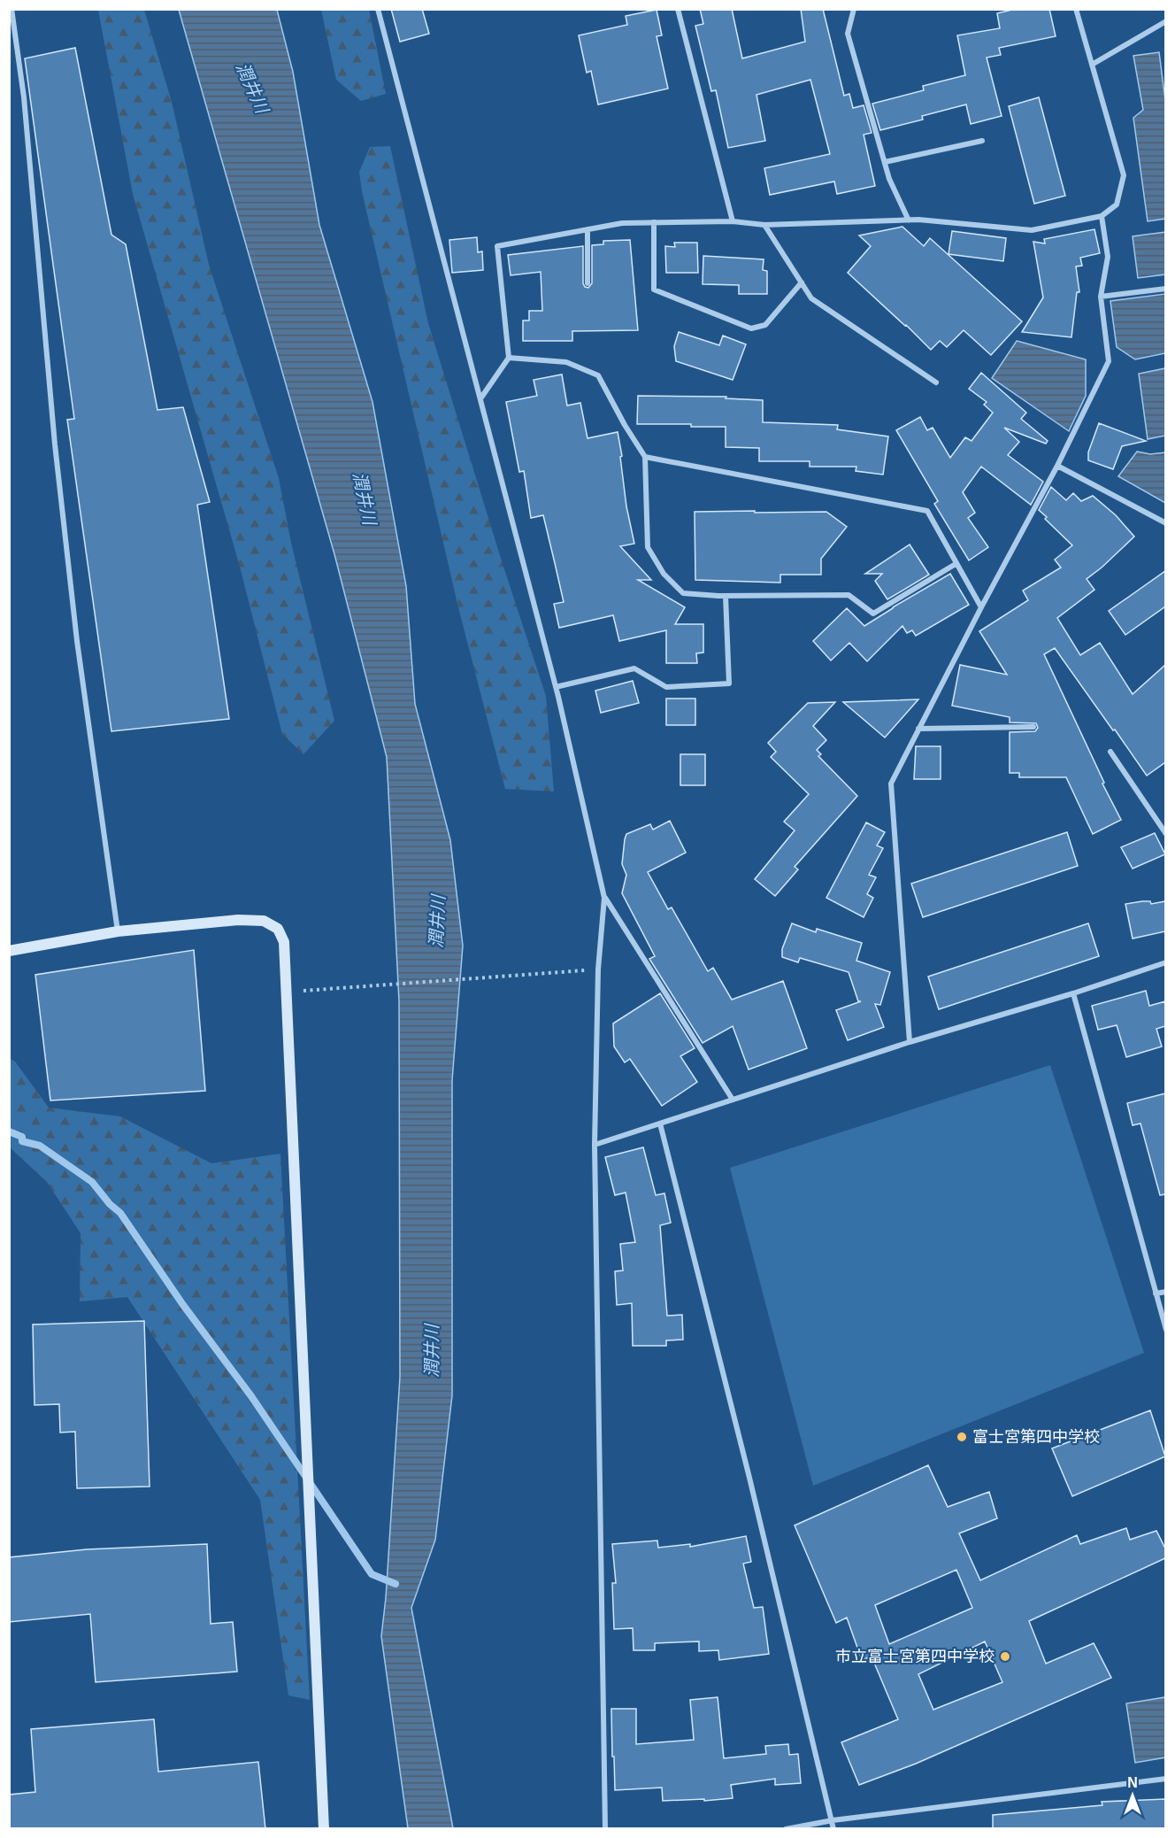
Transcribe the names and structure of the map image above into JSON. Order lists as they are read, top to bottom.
{
  "water": ["潤井川"],
  "places": ["富士宮第四中学校", "市立富士宮第四中学校"],
  "north": "top"
}
